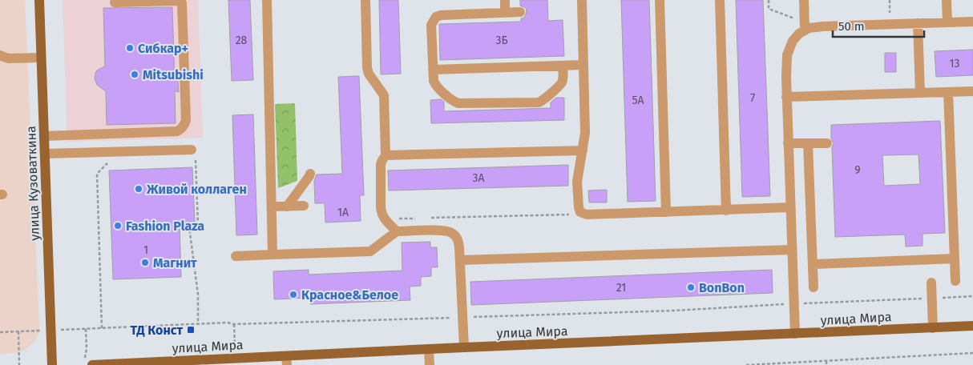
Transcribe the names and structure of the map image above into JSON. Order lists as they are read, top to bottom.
{
  "streets": {
    "main road": ["улица Кузоваткина", "улица Мира"]
  },
  "places": {
    "other": [
      "Сибкар+",
      "Mitsubishi",
      "Живой коллаген",
      "Fashion Plaza",
      "Магнит",
      "BonBon",
      "Красное&Белое"
    ],
    "transit": ["ТД Конст"]
  },
  "house_numbers": [
    "28",
    "3Б",
    "13",
    "7",
    "5А",
    "9",
    "3А",
    "1А",
    "1",
    "21"
  ],
  "scale_bar": "50 m"
}
